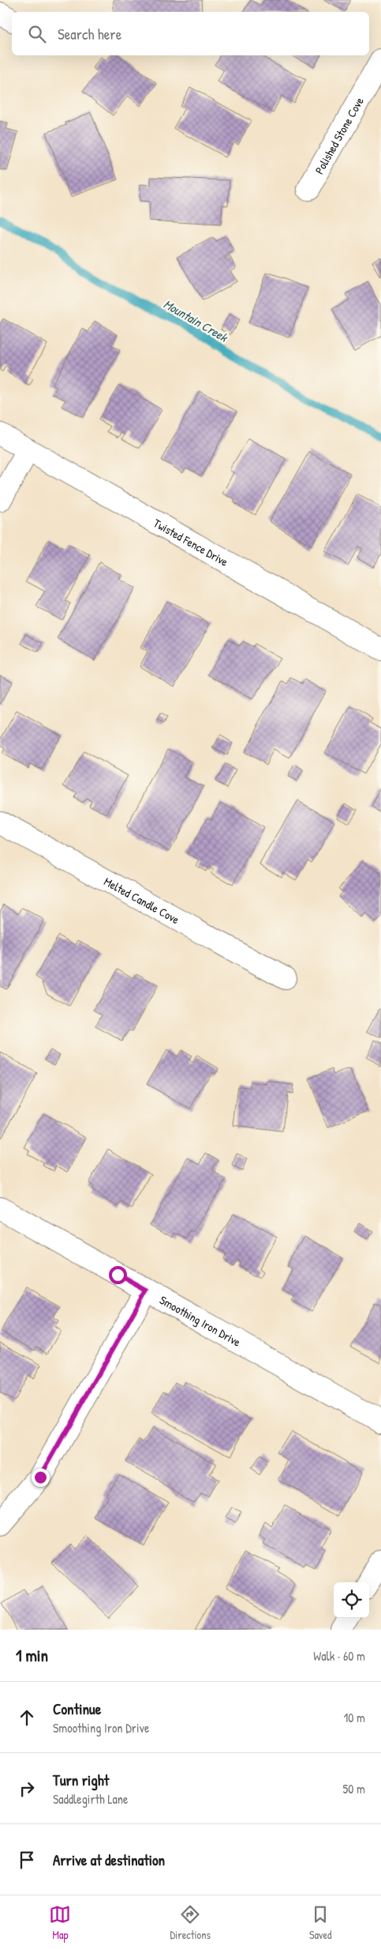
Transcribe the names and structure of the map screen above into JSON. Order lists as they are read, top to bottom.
{
  "streets": {
    "street": [
      "Polished Stone Cove",
      "Twisted Fence Drive",
      "Melted Candle Cove",
      "Smoothing Iron Drive"
    ]
  },
  "water": ["Mountain Creek"],
  "page": {
    "search": "Search here",
    "heading": ["1 min", "Walk · 60 m"],
    "list": [
      ["Continue", "Smoothing Iron Drive", "10 m"],
      ["Turn right", "Saddlegirth Lane", "50 m"],
      "Arrive at destination"
    ],
    "nav": ["Map", "Directions", "Saved"]
  }
}
